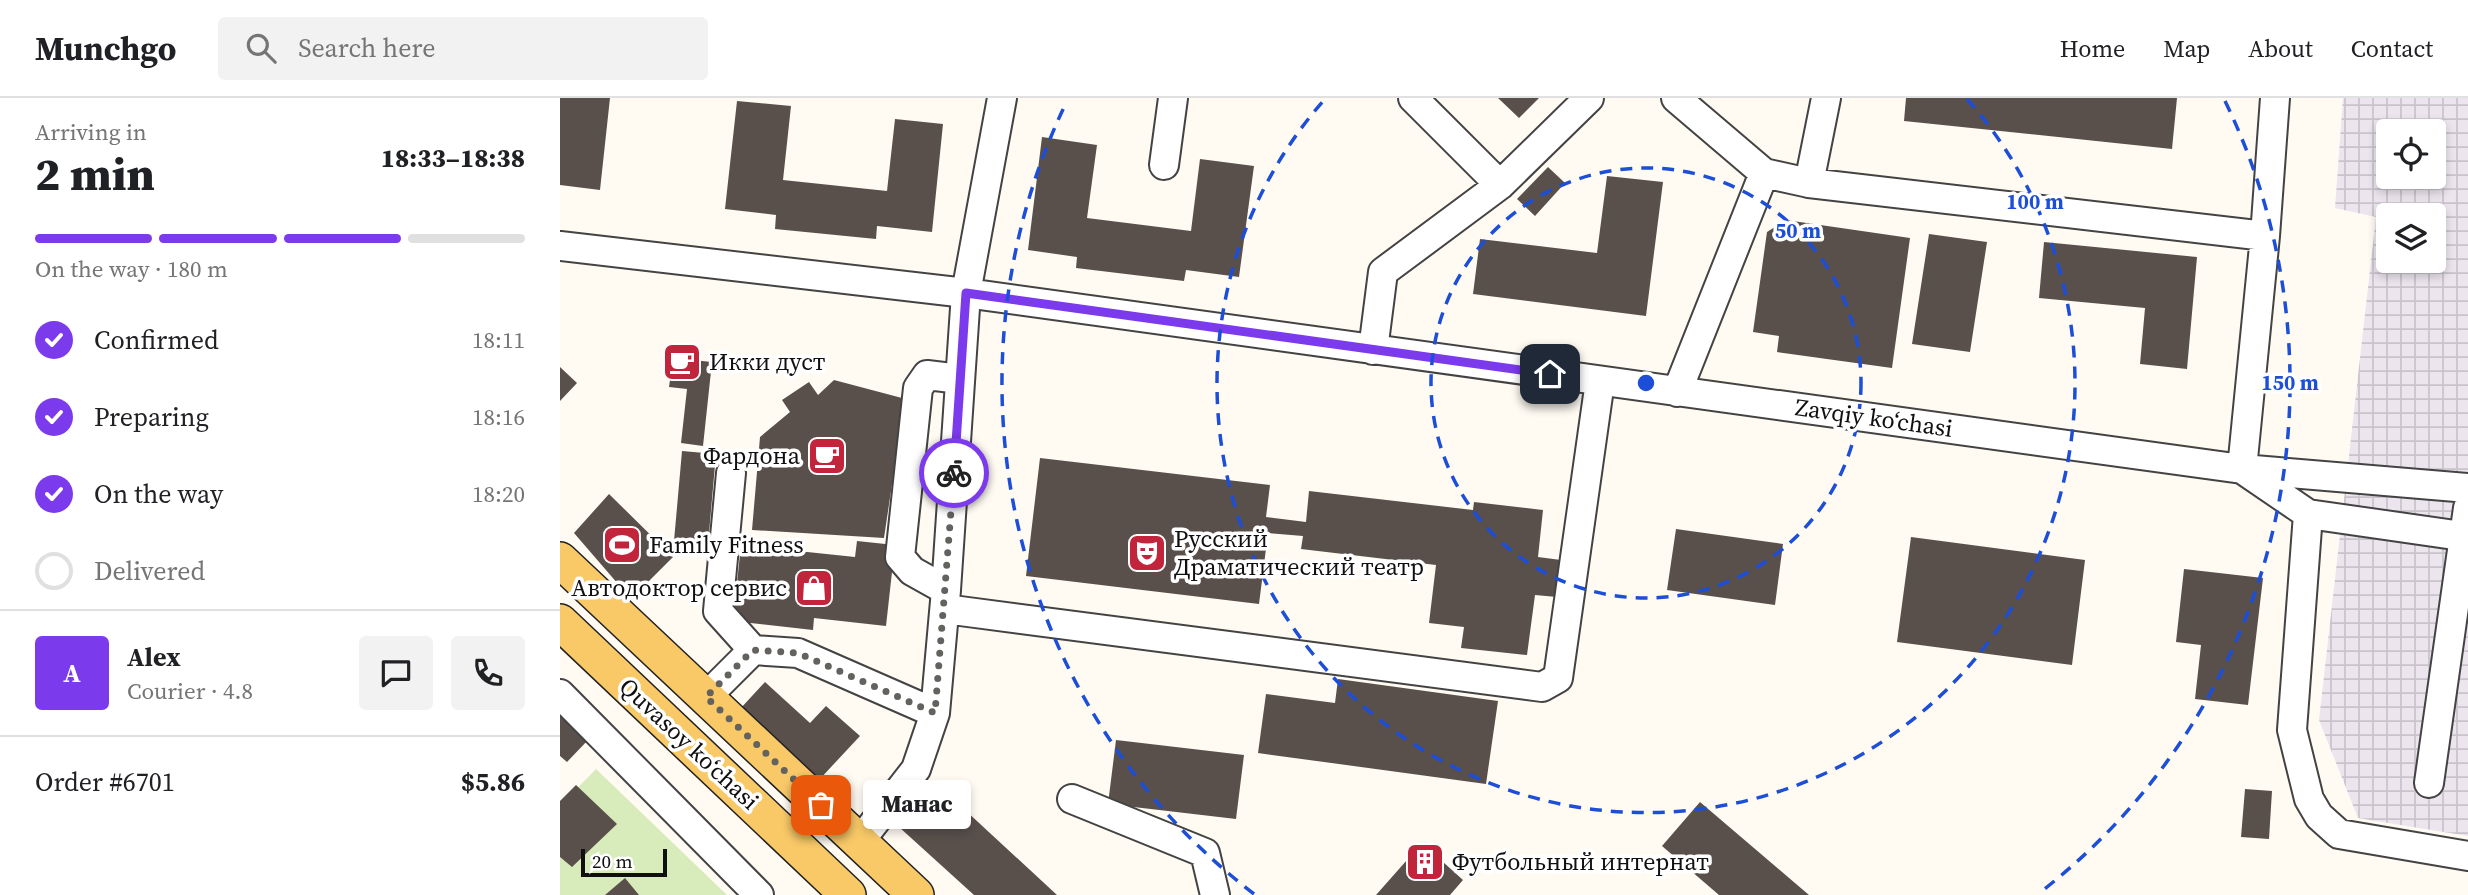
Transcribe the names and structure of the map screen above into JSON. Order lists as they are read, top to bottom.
{
  "streets": {
    "main road": ["Quvasoy koʻchasi"],
    "street": ["Zavqiy koʻchasi"]
  },
  "places": {
    "cafe": ["Икки дуст", "Фардона"],
    "sports": ["Family Fitness"],
    "theatre": ["Русский Драматический театр"],
    "shop": ["Автодоктор сервис"],
    "other": ["Манас"],
    "building": ["Футбольный интернат"]
  },
  "scale_bar": "20 m",
  "page": {
    "header": "Munchgo",
    "search": "Search here",
    "nav": [
      "Home",
      "Map",
      "About",
      "Contact"
    ],
    "heading": ["2 min", "Arriving in", "18:33–18:38"],
    "panel": [
      "Alex",
      "Courier · 4.8",
      "Order #6701",
      "$5.86"
    ],
    "bar": "On the way · 180 m",
    "list": [
      ["Confirmed", "18:11"],
      ["Preparing", "18:16"],
      ["On the way", "18:20"],
      "Delivered"
    ],
    "round": "A",
    "bubble": "Манас",
    "scale": "20 m"
  },
  "rings": ["100 m", "50 m", "150 m"]
}
